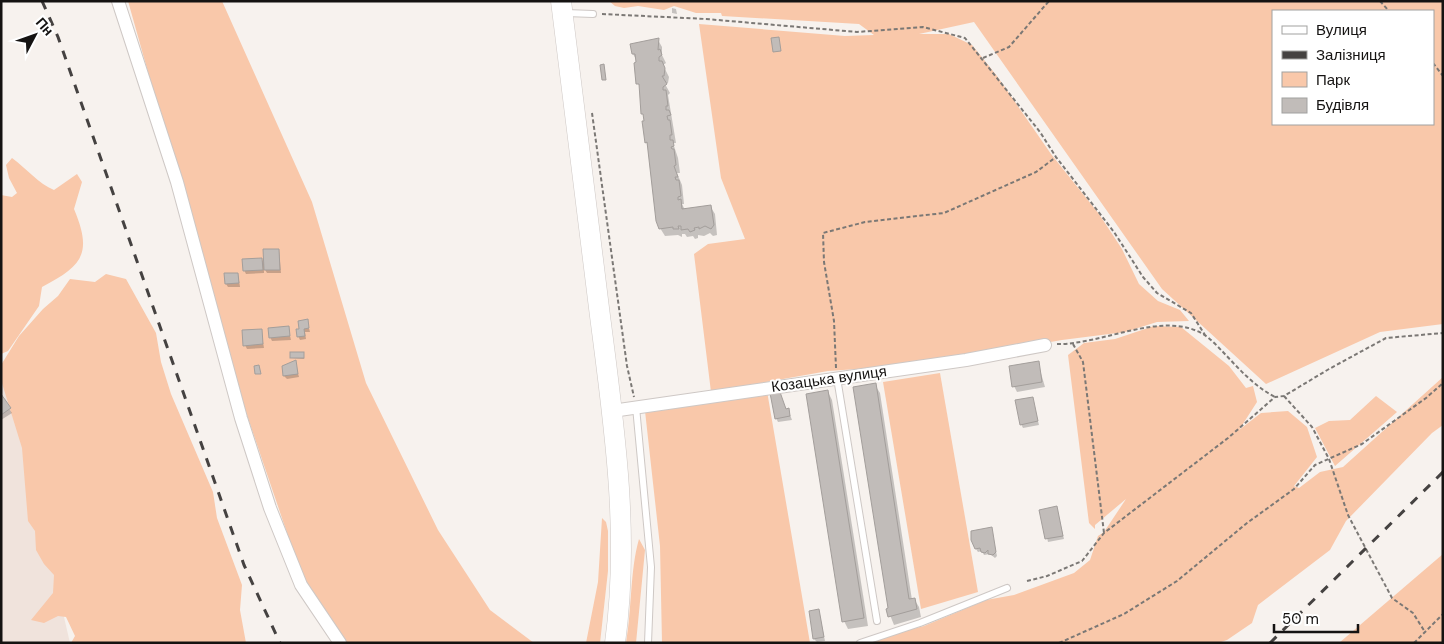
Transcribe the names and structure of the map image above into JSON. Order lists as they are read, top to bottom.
{
  "streets": {
    "street": ["Козацька вулиця"]
  },
  "legend": [
    "Вулиця",
    "Залізниця",
    "Парк",
    "Будівля"
  ],
  "scale_bar": "50 m",
  "north": "top right"
}
